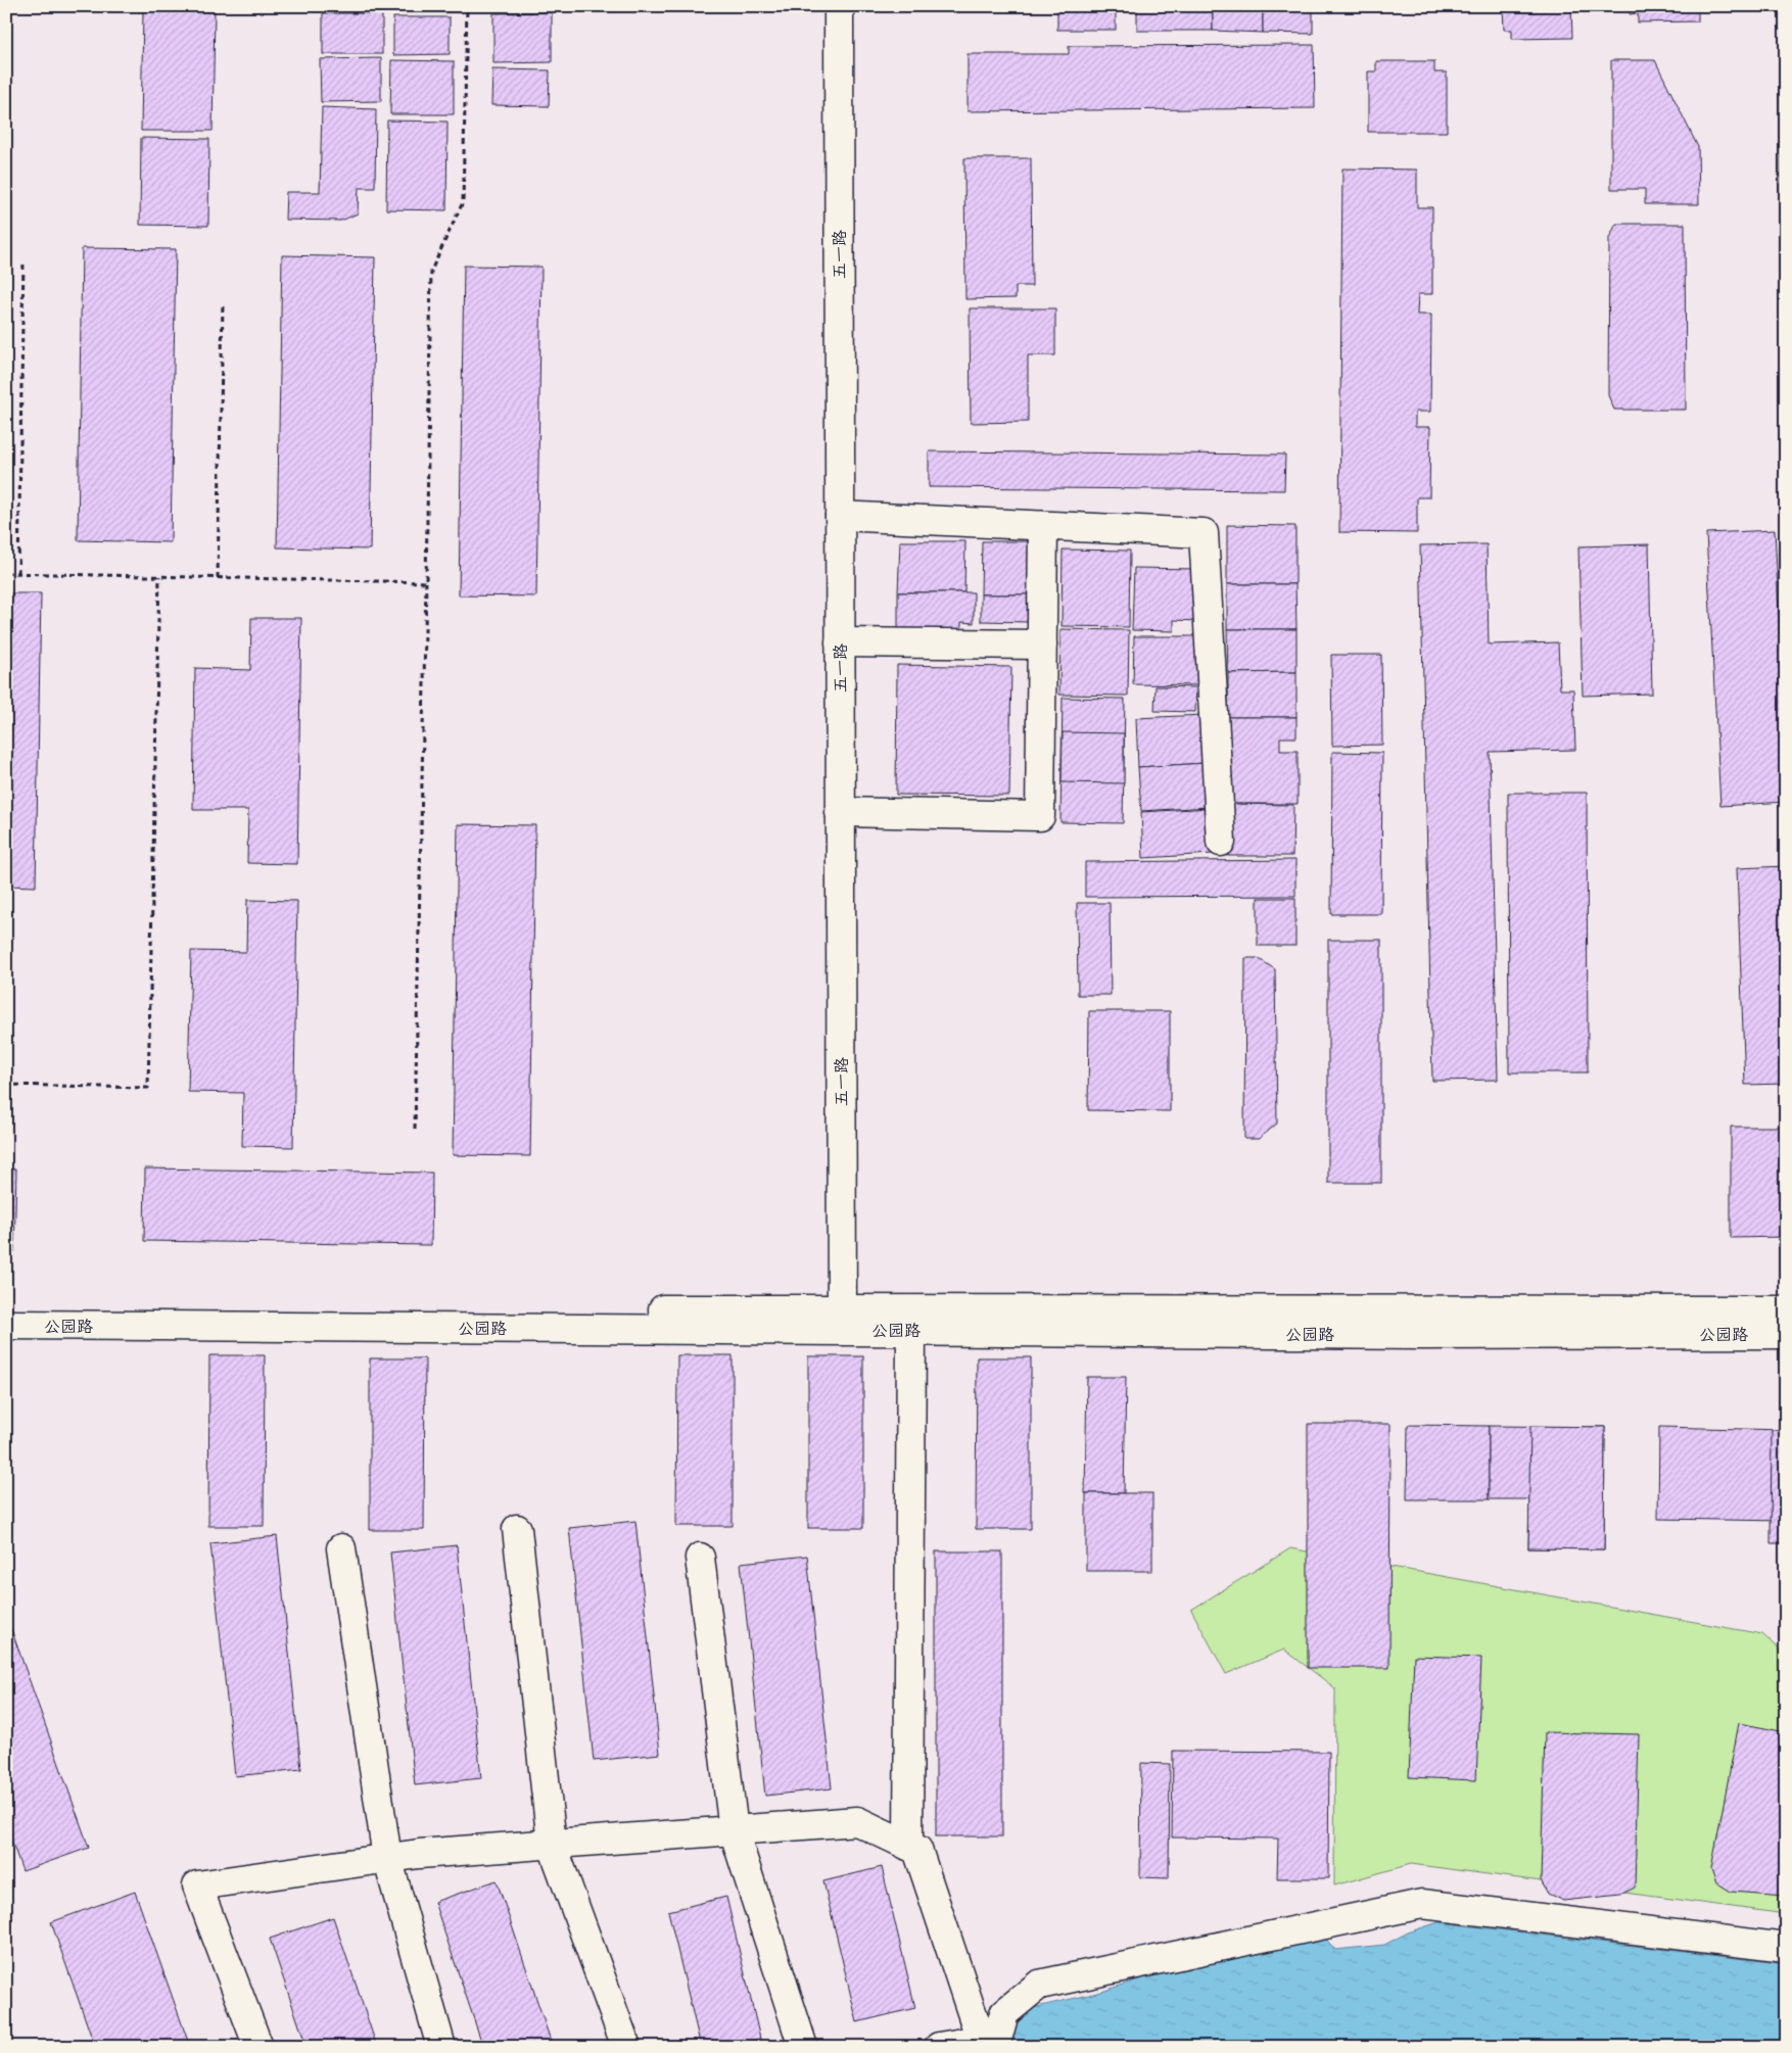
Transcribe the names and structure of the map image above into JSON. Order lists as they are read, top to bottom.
{
  "streets": {
    "street": ["五一路", "公园路"]
  },
  "crossings": [
    ["五一路", "公园路"]
  ]
}
